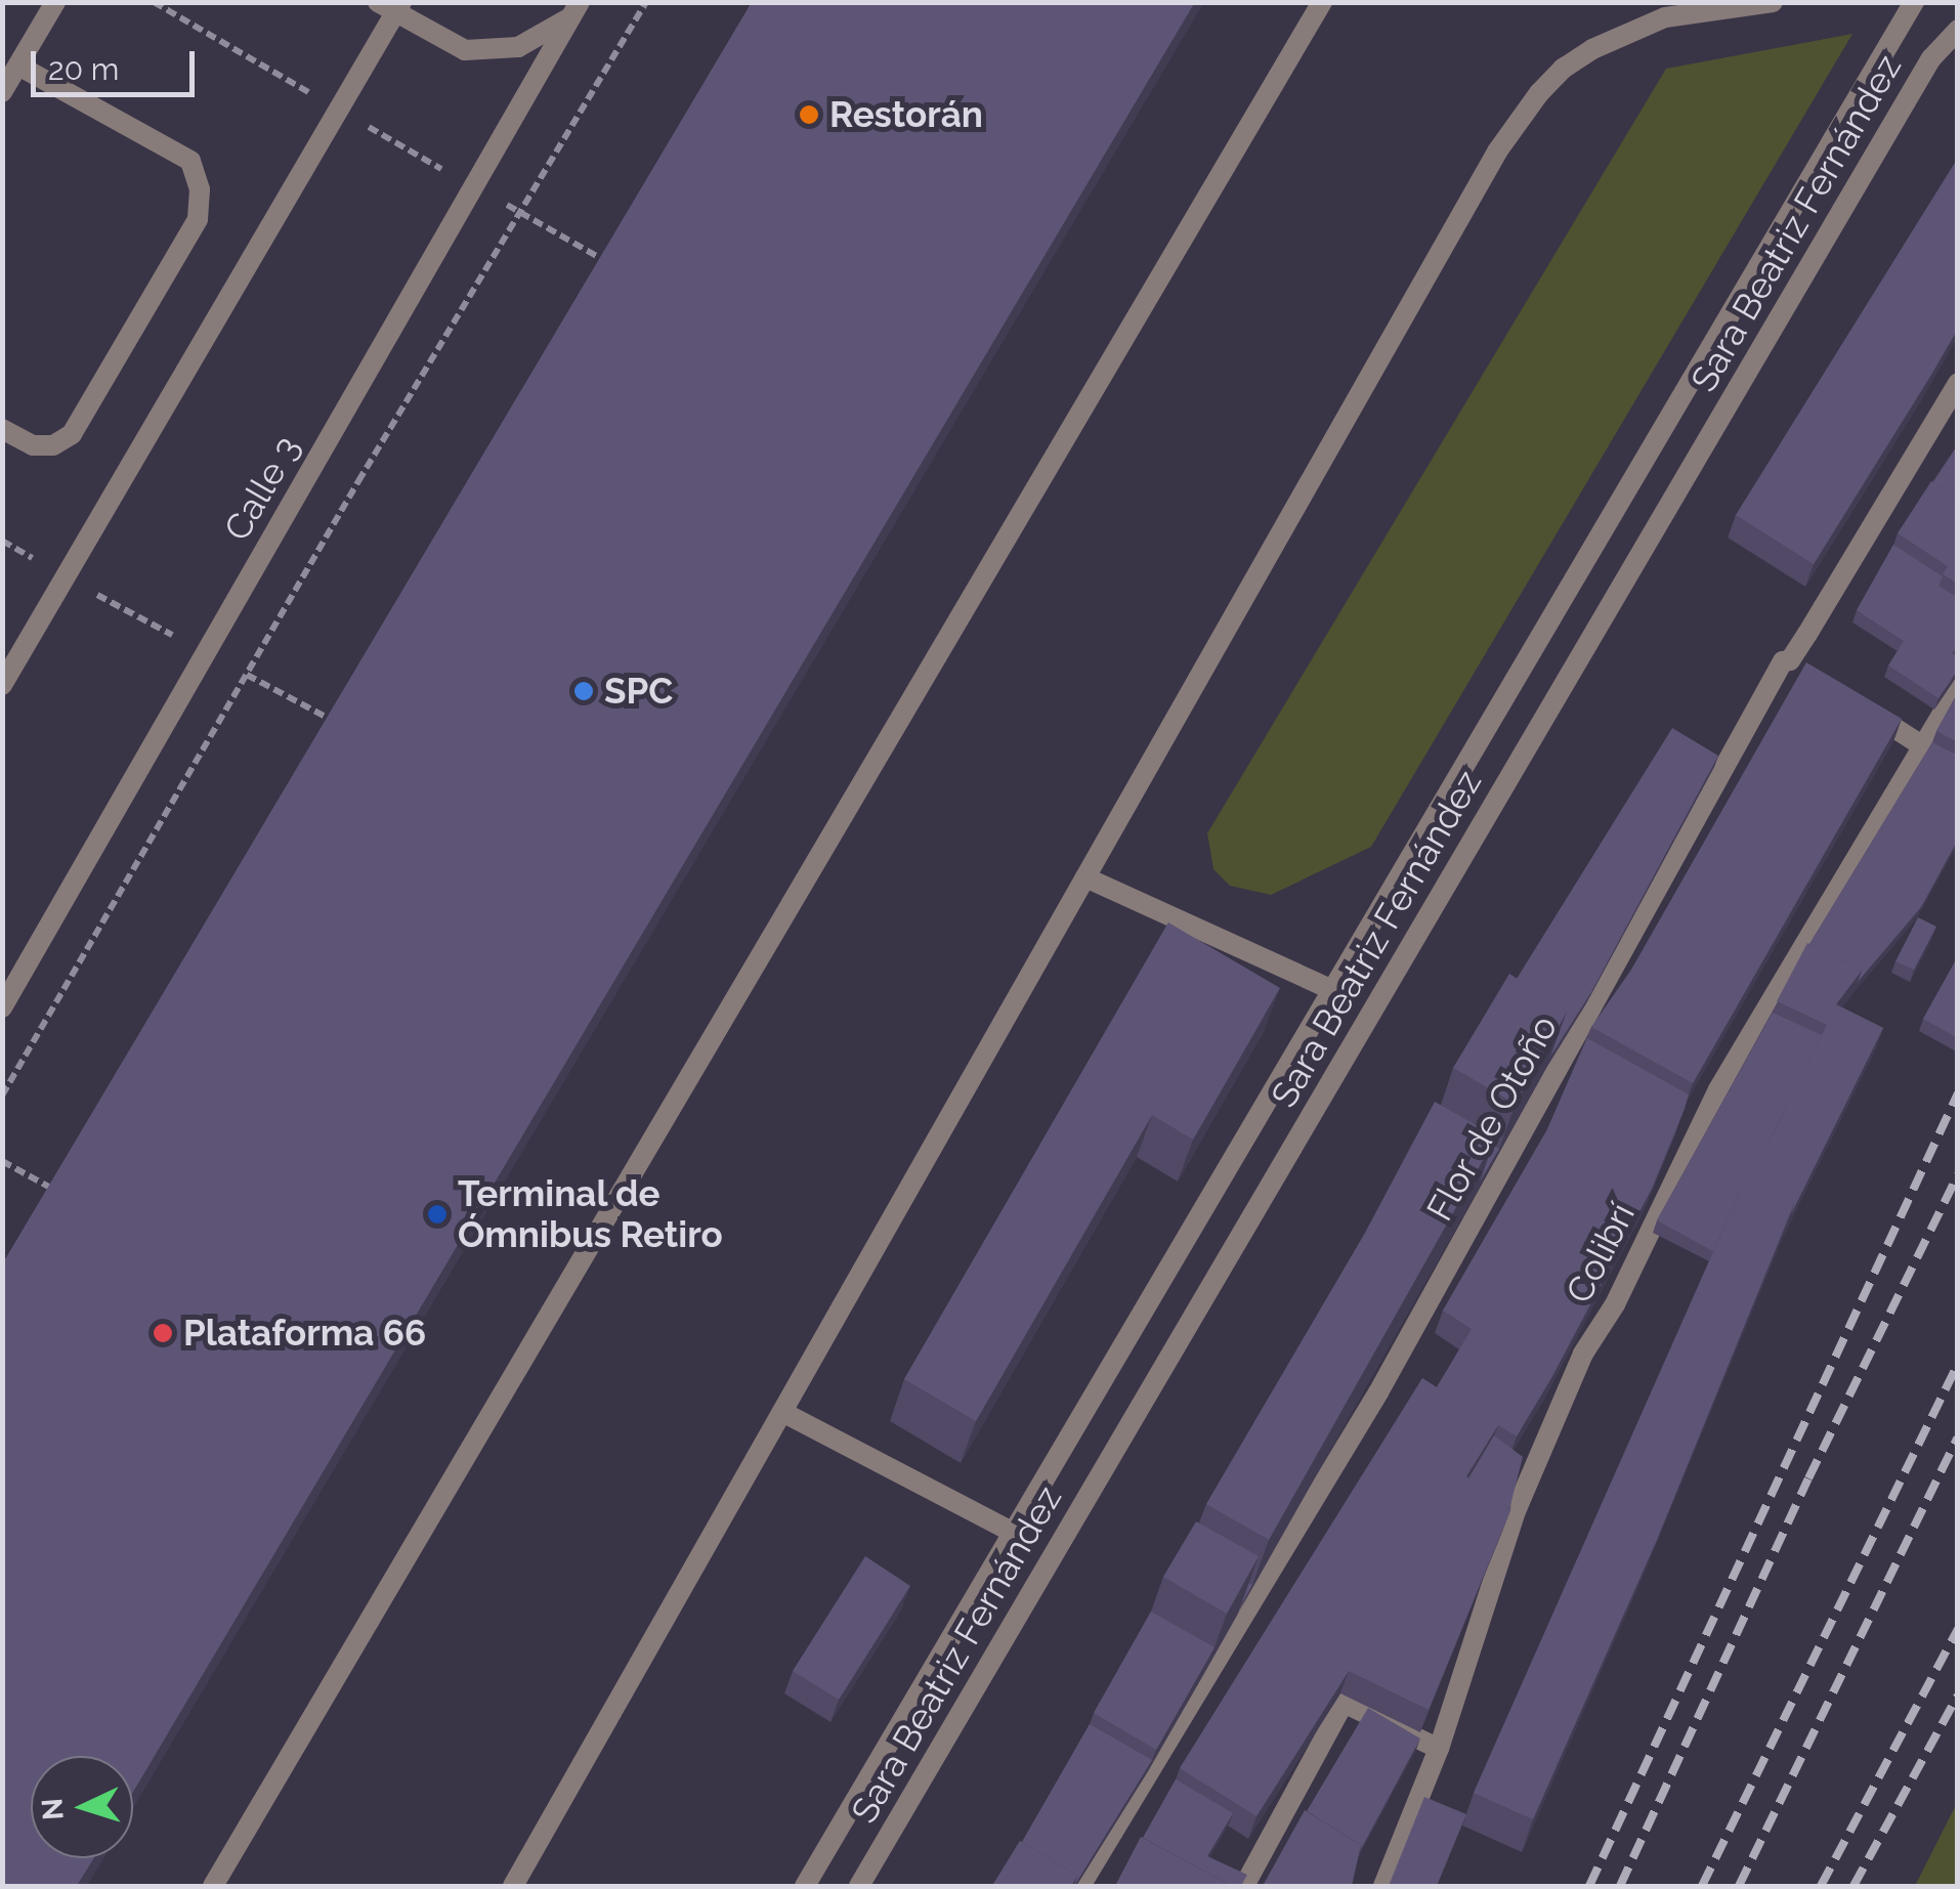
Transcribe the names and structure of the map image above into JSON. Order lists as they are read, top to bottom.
{
  "streets": {
    "street": [
      "Sara Beatriz Fernández",
      "Calle 3",
      "Flor de Otoño",
      "Colibrí"
    ]
  },
  "places": [
    "Restorán",
    "SPC",
    "Terminal de Ómnibus Retiro",
    "Plataforma 66"
  ],
  "scale_bar": "20 m",
  "north": "left"
}
